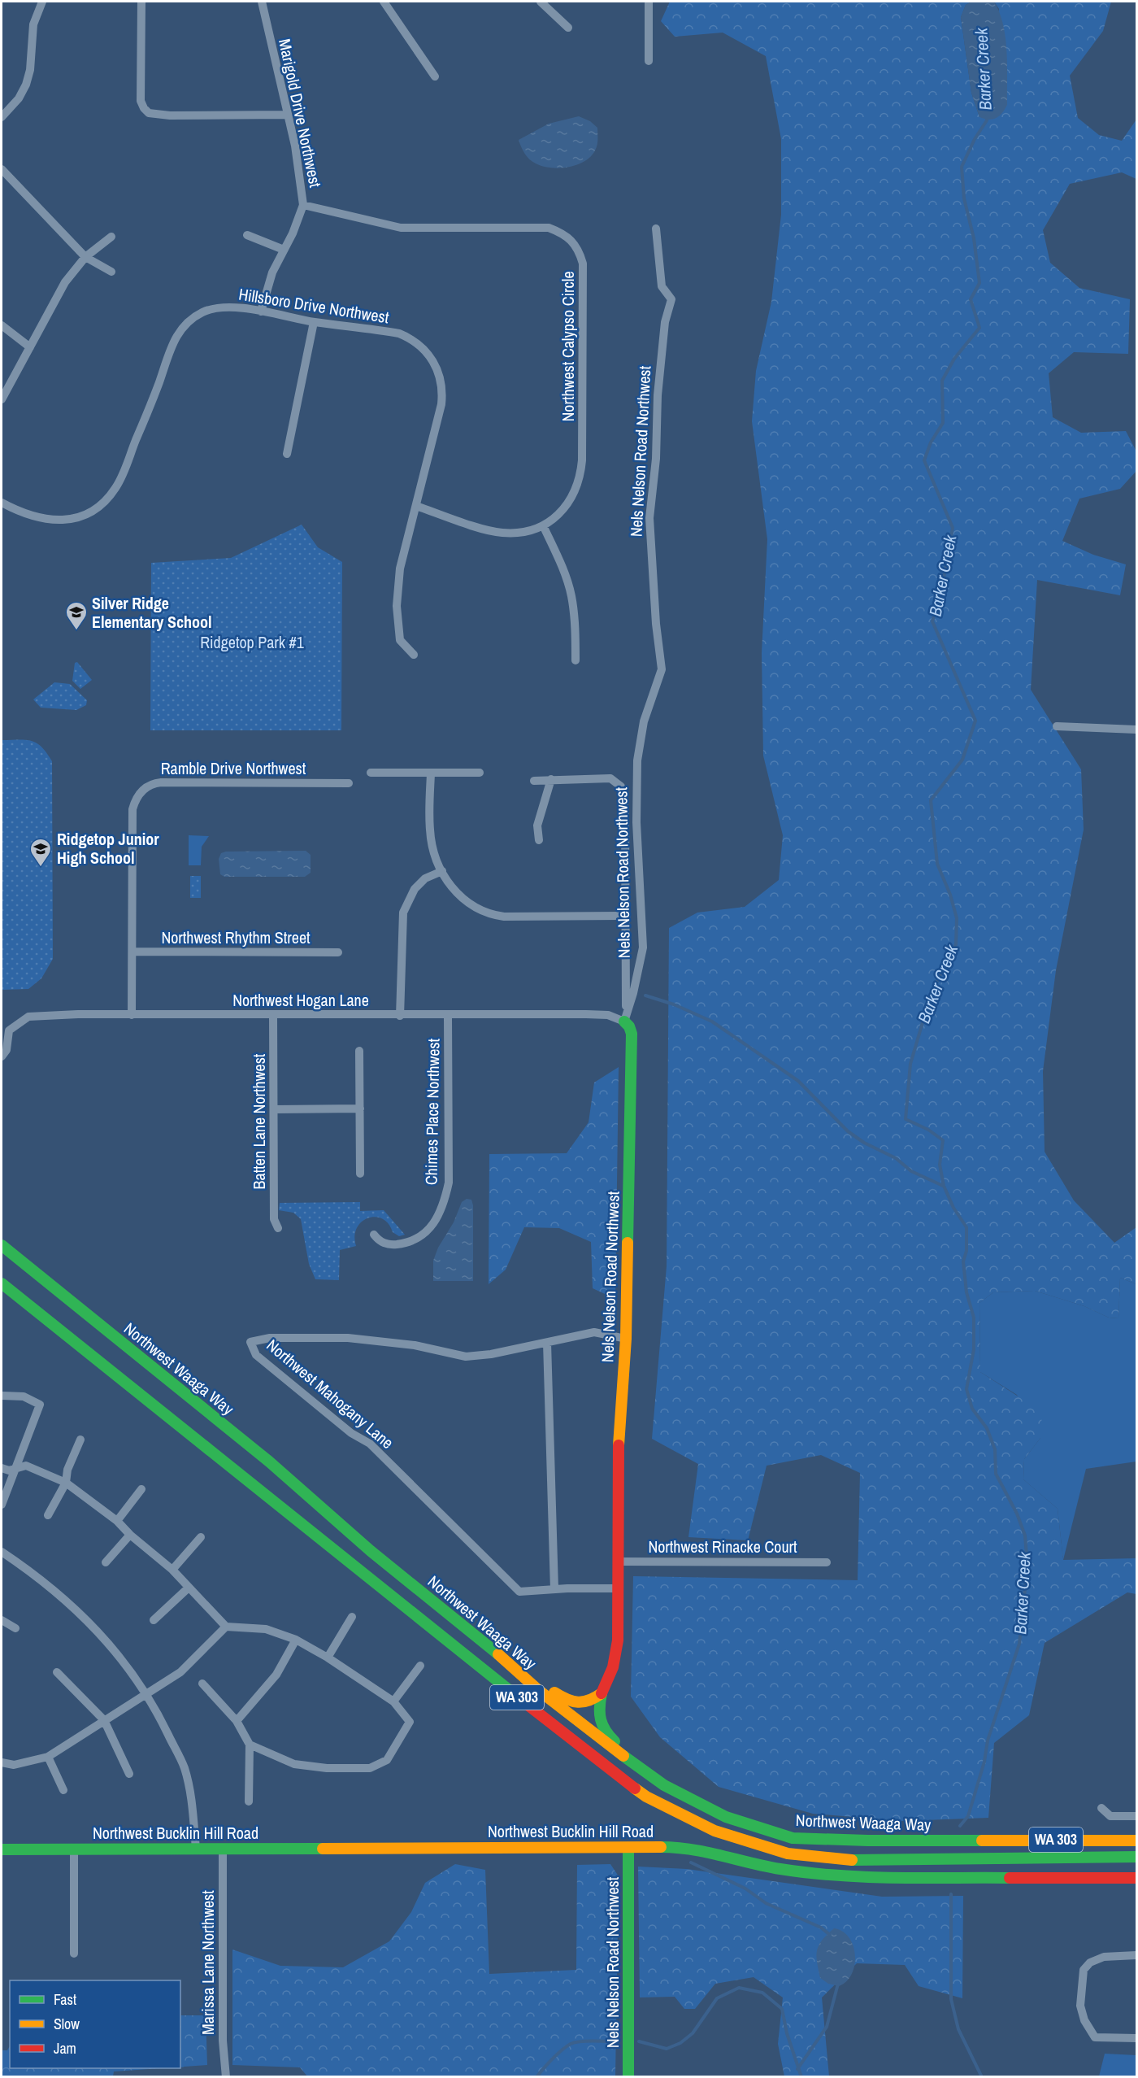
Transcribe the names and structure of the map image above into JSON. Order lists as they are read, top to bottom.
{
  "streets": {
    "main road": [
      "Nels Nelson Road Northwest",
      "Northwest Waaga Way",
      "WA 303",
      "Northwest Bucklin Hill Road"
    ],
    "street": [
      "Marigold Drive Northwest",
      "Hillsboro Drive Northwest",
      "Northwest Calypso Circle",
      "Ramble Drive Northwest",
      "Northwest Rhythm Street",
      "Northwest Hogan Lane",
      "Chimes Place Northwest",
      "Batten Lane Northwest",
      "Northwest Mahogany Lane",
      "Northwest Rinacke Court",
      "Marissa Lane Northwest"
    ]
  },
  "crossings": [
    ["Marigold Drive Northwest", "Hillsboro Drive Northwest"],
    ["Marigold Drive Northwest", "Northwest Calypso Circle"],
    ["Hillsboro Drive Northwest", "Northwest Calypso Circle"],
    ["Nels Nelson Road Northwest", "Northwest Hogan Lane"],
    ["Nels Nelson Road Northwest", "Northwest Waaga Way"],
    ["Nels Nelson Road Northwest", "Northwest Rinacke Court"],
    ["Nels Nelson Road Northwest", "Northwest Bucklin Hill Road"],
    ["Ramble Drive Northwest", "Northwest Rhythm Street"],
    ["Ramble Drive Northwest", "Northwest Hogan Lane"],
    ["Northwest Hogan Lane", "Chimes Place Northwest"],
    ["Northwest Hogan Lane", "Batten Lane Northwest"],
    ["Northwest Bucklin Hill Road", "Marissa Lane Northwest"]
  ],
  "water": ["Barker Creek"],
  "parks": ["Ridgetop Park #1"],
  "places": {
    "school or university": ["Silver Ridge Elementary School", "Ridgetop Junior High School"]
  },
  "legend": ["Fast", "Slow", "Jam"]
}
